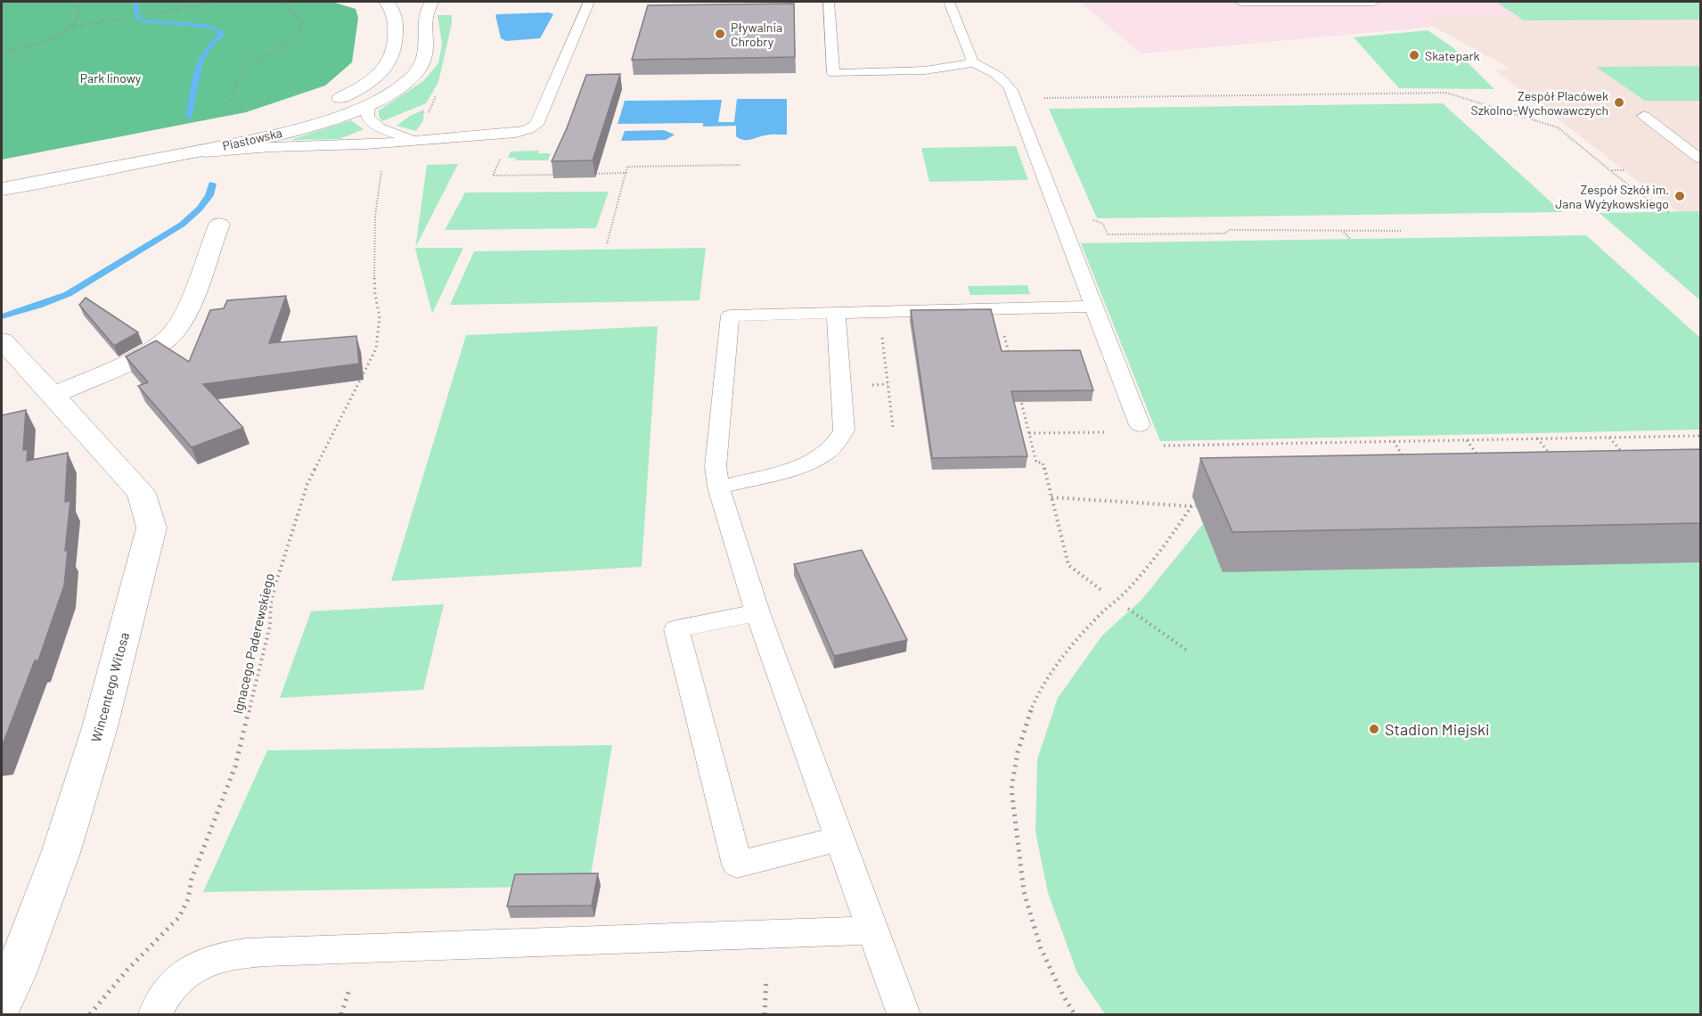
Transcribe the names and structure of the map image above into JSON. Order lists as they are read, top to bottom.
{
  "streets": {
    "main road": ["Piastowska", "Wincentego Witosa"],
    "path": ["Ignacego Paderewskiego"]
  },
  "parks": ["Park linowy"],
  "places": [
    "Pływalnia Chrobry",
    "Skatepark",
    "Zespół Placówek Szkolno-Wychowawczych",
    "Zespół Szkół im. Jana Wyżykowskiego",
    "Stadion Miejski"
  ]
}
